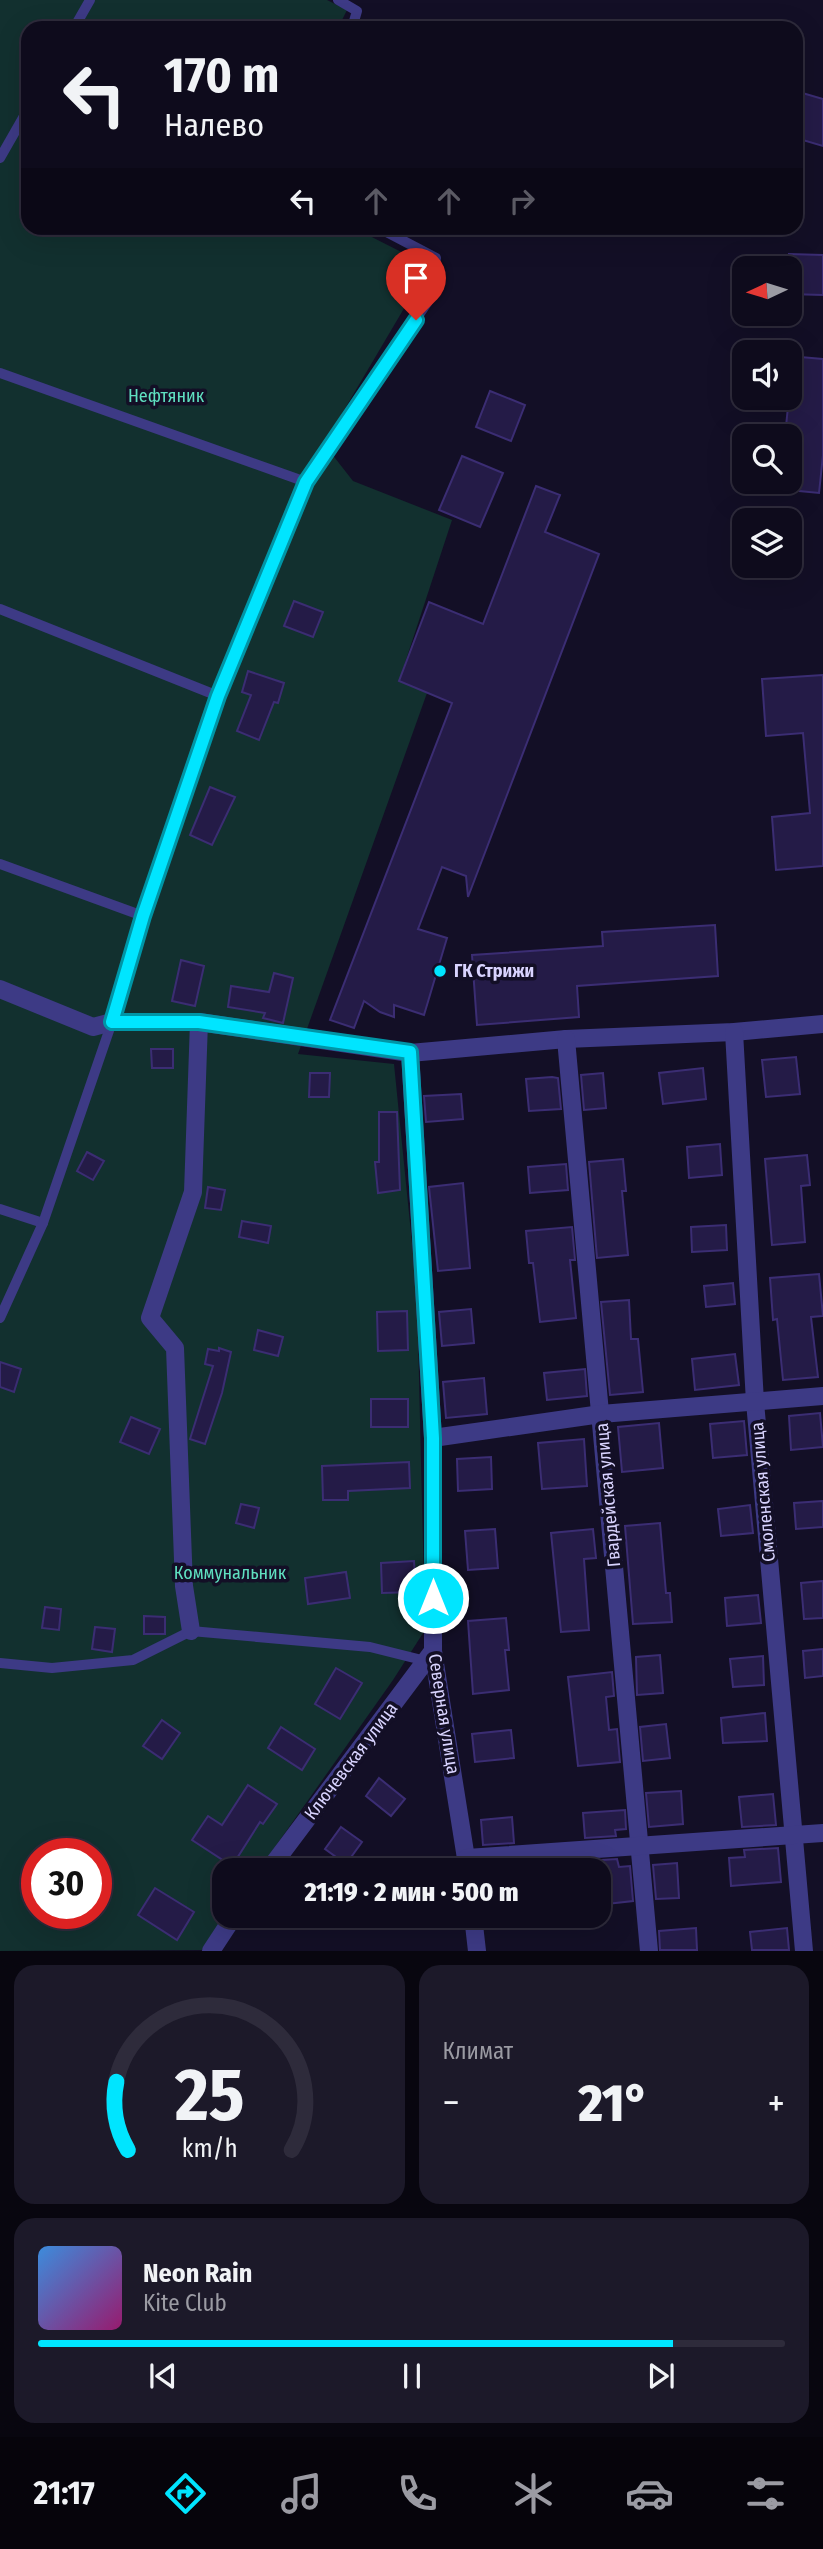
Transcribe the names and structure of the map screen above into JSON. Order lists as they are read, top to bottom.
{
  "streets": {
    "street": [
      "Смоленская улица",
      "Гвардейская улица",
      "Северная улица",
      "Ключевская улица"
    ]
  },
  "crossings": [
    ["Северная улица", "Ключевская улица"]
  ],
  "parks": ["Нефтяник", "Коммунальник"],
  "places": ["ГК Стрижи"],
  "north": "left",
  "page": {
    "turn": ["170 m", "Налево"],
    "limit": "30",
    "trip": "21:19 · 2 мин · 500 m",
    "tile": "Климат",
    "heat": ["−", "21°", "+"],
    "song": ["Neon Rain", "Kite Club"],
    "tabs": "21:17",
    "gauge": ["25", "km/h"]
  }
}
